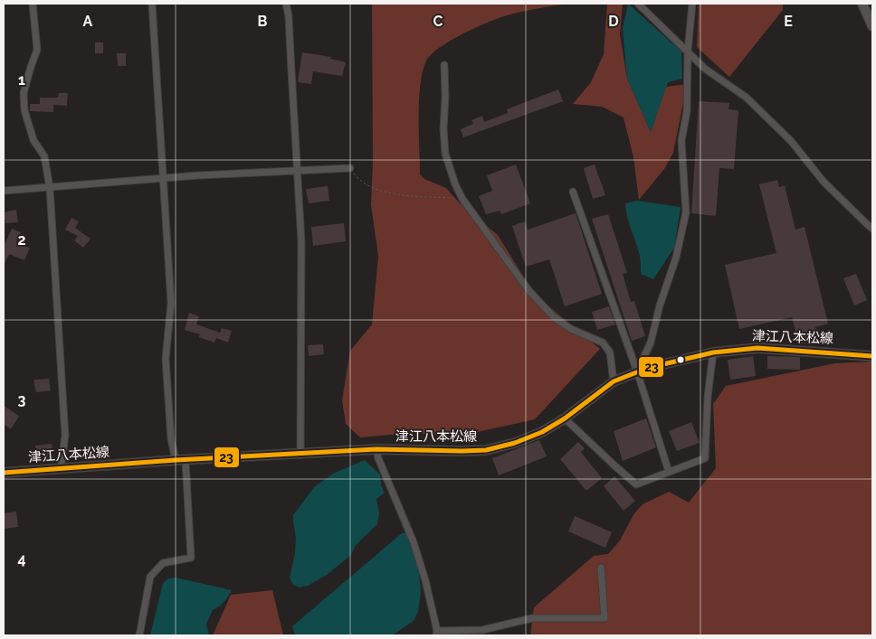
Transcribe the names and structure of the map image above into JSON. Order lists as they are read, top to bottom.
{
  "streets": {
    "main road": ["津江八本松線"]
  },
  "lines": ["transit line 23"],
  "grid": {
    "columns": [
      "A",
      "B",
      "C",
      "D",
      "E"
    ],
    "rows": [
      "1",
      "2",
      "3",
      "4"
    ]
  }
}
